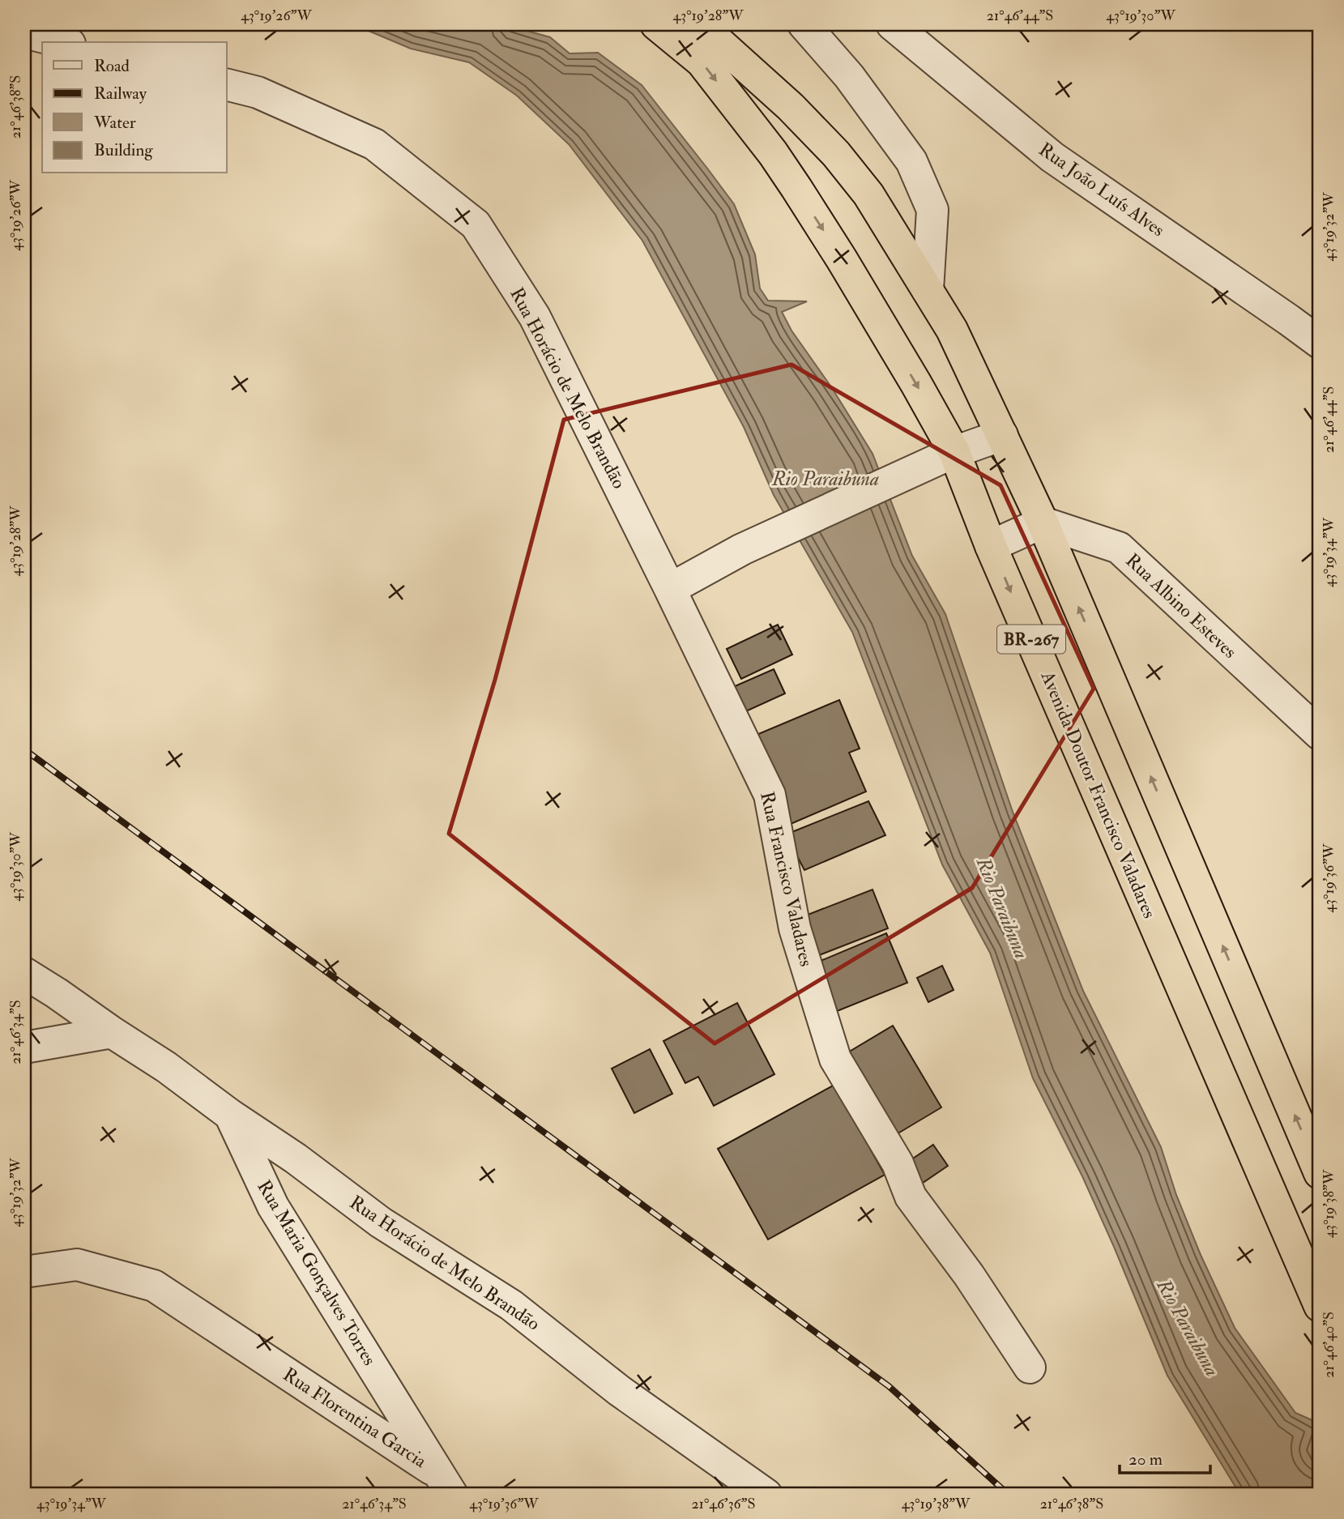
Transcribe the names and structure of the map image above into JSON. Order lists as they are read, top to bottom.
{
  "streets": {
    "highway": ["BR-267", "Avenida Doutor Francisco Valadares"],
    "street": [
      "Rua João Luís Alves",
      "Rua Horácio de Melo Brandão",
      "Rua Albino Esteves",
      "Rua Francisco Valadares",
      "Rua Maria Gonçalves Torres",
      "Rua Florentina Garcia"
    ]
  },
  "crossings": [
    ["Rua Horácio de Melo Brandão", "Rua Francisco Valadares"],
    ["Rua Horácio de Melo Brandão", "Rua Maria Gonçalves Torres"],
    ["Rua Albino Esteves", "BR-267"],
    ["Rua Maria Gonçalves Torres", "Rua Florentina Garcia"]
  ],
  "water": ["Rio Paraibuna"],
  "legend": [
    "Road",
    "Railway",
    "Water",
    "Building"
  ],
  "scale_bar": "20 m",
  "coordinates": [
    "43°19'26\"W",
    "43°19'28\"W",
    "21°46'44\"S",
    "43°19'30\"W",
    "21°46'38\"S",
    "43°19'32\"W",
    "43°19'34\"W",
    "43°19'36\"W",
    "21°46'34\"S",
    "43°19'38\"W",
    "21°46'40\"S",
    "21°46'36\"S"
  ]
}
